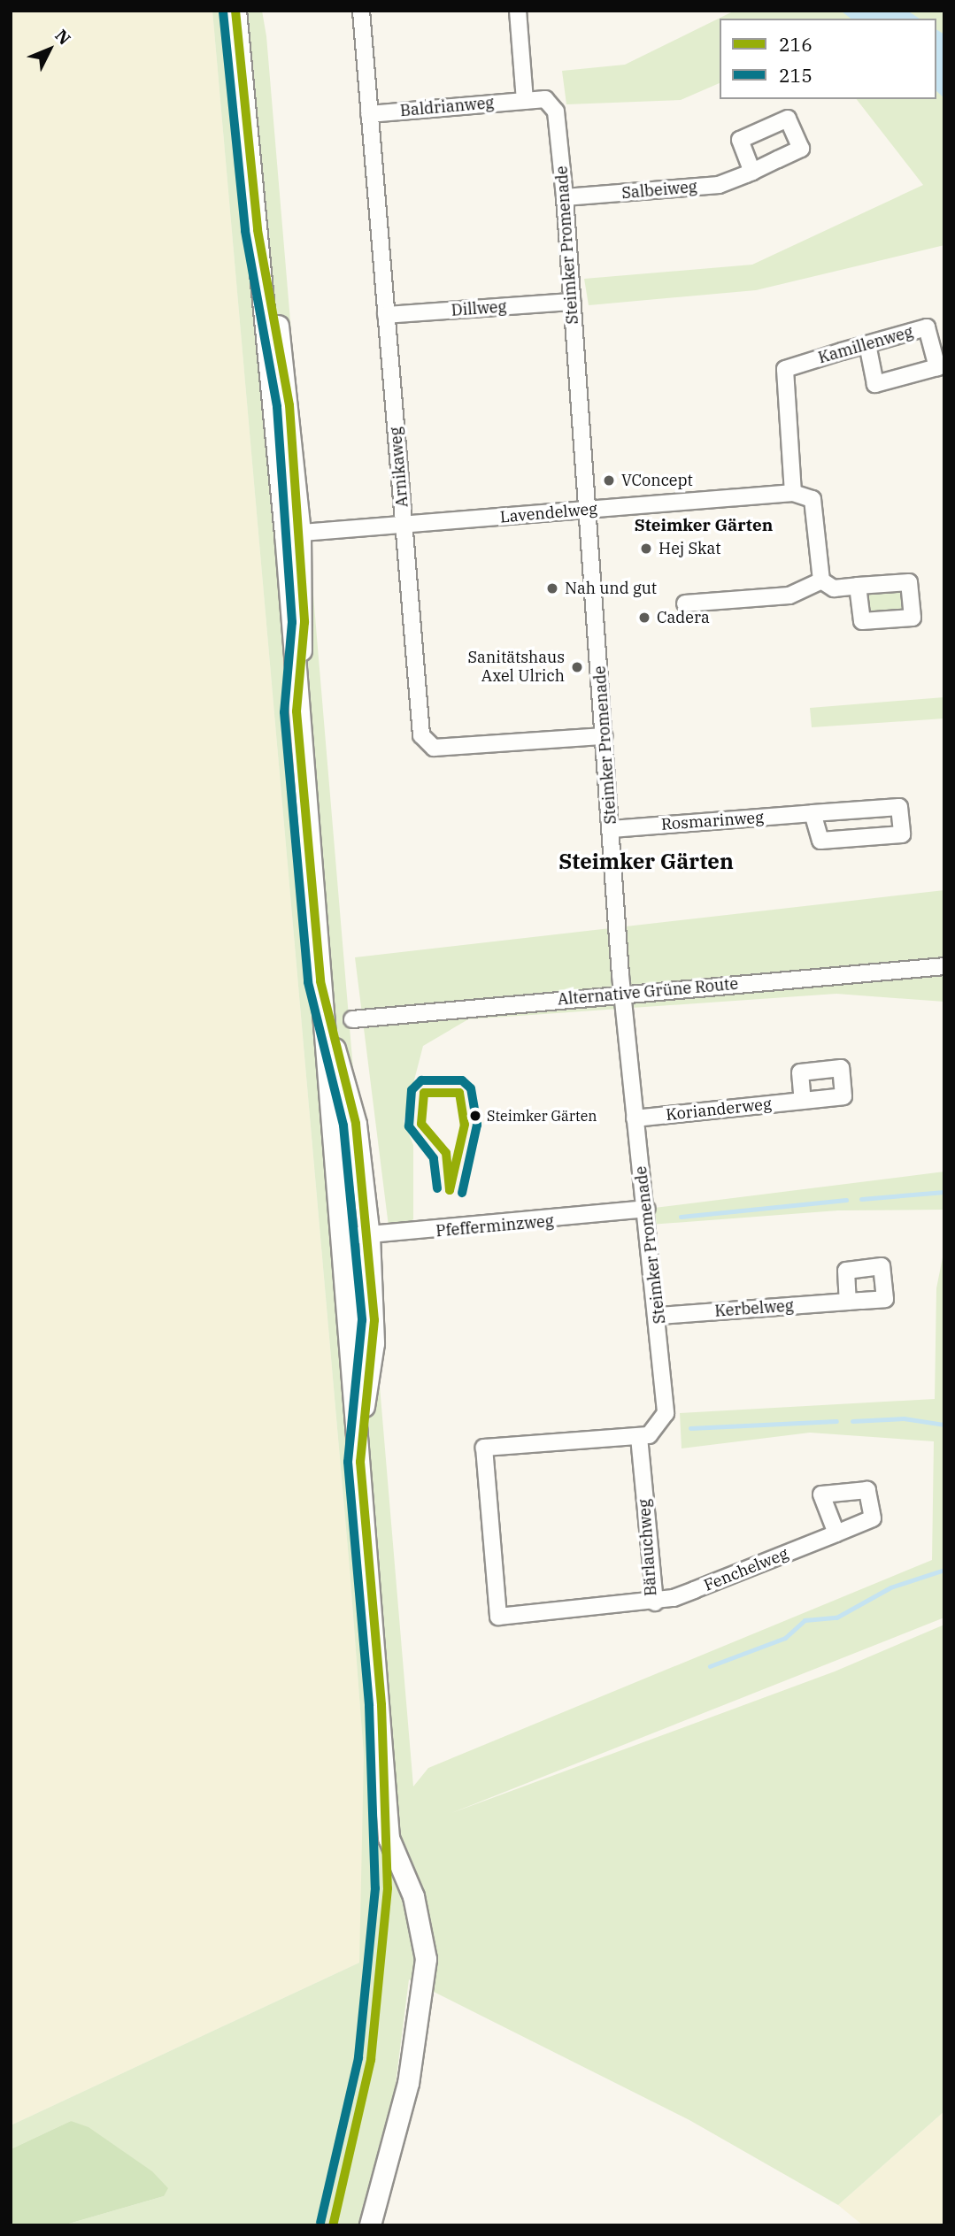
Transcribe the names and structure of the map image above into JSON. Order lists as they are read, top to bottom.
{
  "streets": {
    "street": [
      "Baldrianweg",
      "Salbeiweg",
      "Steimker Promenade",
      "Dillweg",
      "Kamillenweg",
      "Arnikaweg",
      "Lavendelweg",
      "Rosmarinweg",
      "Alternative Grüne Route",
      "Korianderweg",
      "Pfefferminzweg",
      "Kerbelweg",
      "Bärlauchweg",
      "Fenchelweg"
    ]
  },
  "crossings": [
    ["Baldrianweg", "Steimker Promenade"],
    ["Baldrianweg", "Arnikaweg"],
    ["Salbeiweg", "Steimker Promenade"],
    ["Steimker Promenade", "Dillweg"],
    ["Steimker Promenade", "Arnikaweg"],
    ["Steimker Promenade", "Lavendelweg"],
    ["Steimker Promenade", "Rosmarinweg"],
    ["Steimker Promenade", "Alternative Grüne Route"],
    ["Steimker Promenade", "Korianderweg"],
    ["Steimker Promenade", "Pfefferminzweg"],
    ["Steimker Promenade", "Kerbelweg"],
    ["Steimker Promenade", "Bärlauchweg"],
    ["Dillweg", "Arnikaweg"],
    ["Kamillenweg", "Lavendelweg"],
    ["Arnikaweg", "Lavendelweg"],
    ["Bärlauchweg", "Fenchelweg"]
  ],
  "districts": ["Steimker Gärten", "Steimker Gärten"],
  "places": [
    "VConcept",
    "Hej Skat",
    "Nah und gut",
    "Cadera",
    "Sanitätshaus Axel Ulrich",
    "Steimker Gärten"
  ],
  "lines": ["transit line 216", "transit line 215"],
  "legend": ["216", "215"],
  "north": "top right"
}
